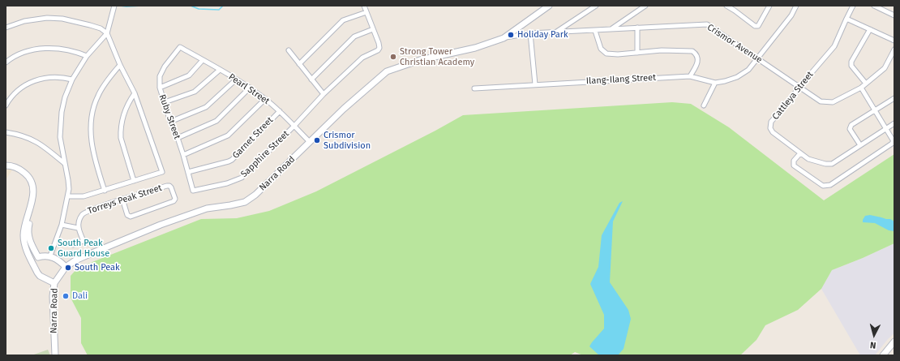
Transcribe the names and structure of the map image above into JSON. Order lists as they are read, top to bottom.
{
  "streets": {
    "street": [
      "Crismor Avenue",
      "Ilang-Ilang Street",
      "Pearl Street",
      "Cattleya Street",
      "Ruby Street",
      "Garnet Street",
      "Sapphire Street",
      "Narra Road",
      "Torreys Peak Street"
    ]
  },
  "crossings": [
    ["Crismor Avenue", "Ilang-Ilang Street"],
    ["Crismor Avenue", "Cattleya Street"],
    ["Crismor Avenue", "Narra Road"],
    ["Pearl Street", "Ruby Street"],
    ["Pearl Street", "Garnet Street"],
    ["Pearl Street", "Sapphire Street"],
    ["Pearl Street", "Narra Road"],
    ["Ruby Street", "Garnet Street"],
    ["Ruby Street", "Sapphire Street"]
  ],
  "places": [
    "Holiday Park",
    "Strong Tower Christian Academy",
    "Crismor Subdivision",
    "South Peak Guard House",
    "South Peak",
    "Dali"
  ],
  "north": "bottom"
}
